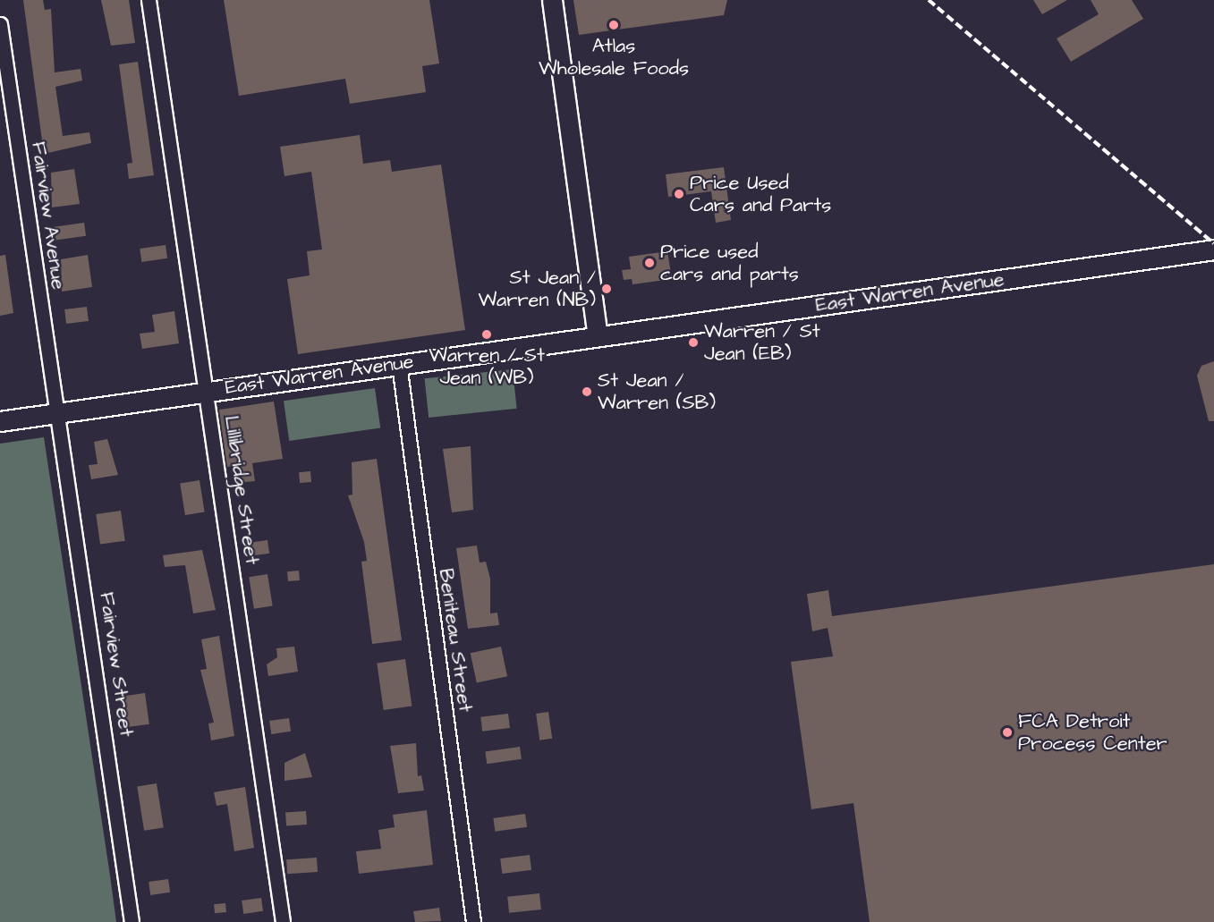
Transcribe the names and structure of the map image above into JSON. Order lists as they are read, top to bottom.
{
  "streets": {
    "main road": ["East Warren Avenue"],
    "street": [
      "Fairview Avenue",
      "Lillibridge Street",
      "Beniteau Street",
      "Fairview Street"
    ]
  },
  "crossings": [
    ["Fairview Avenue", "East Warren Avenue"],
    ["Fairview Avenue", "Fairview Street"],
    ["East Warren Avenue", "Lillibridge Street"],
    ["East Warren Avenue", "Beniteau Street"],
    ["East Warren Avenue", "Fairview Street"]
  ],
  "places": [
    "Atlas Wholesale Foods",
    "Price Used Cars and Parts",
    "Price used cars and parts",
    "St Jean / Warren (NB)",
    "Warren / St Jean (WB)",
    "Warren / St Jean (EB)",
    "St Jean / Warren (SB)",
    "FCA Detroit Process Center"
  ]
}
